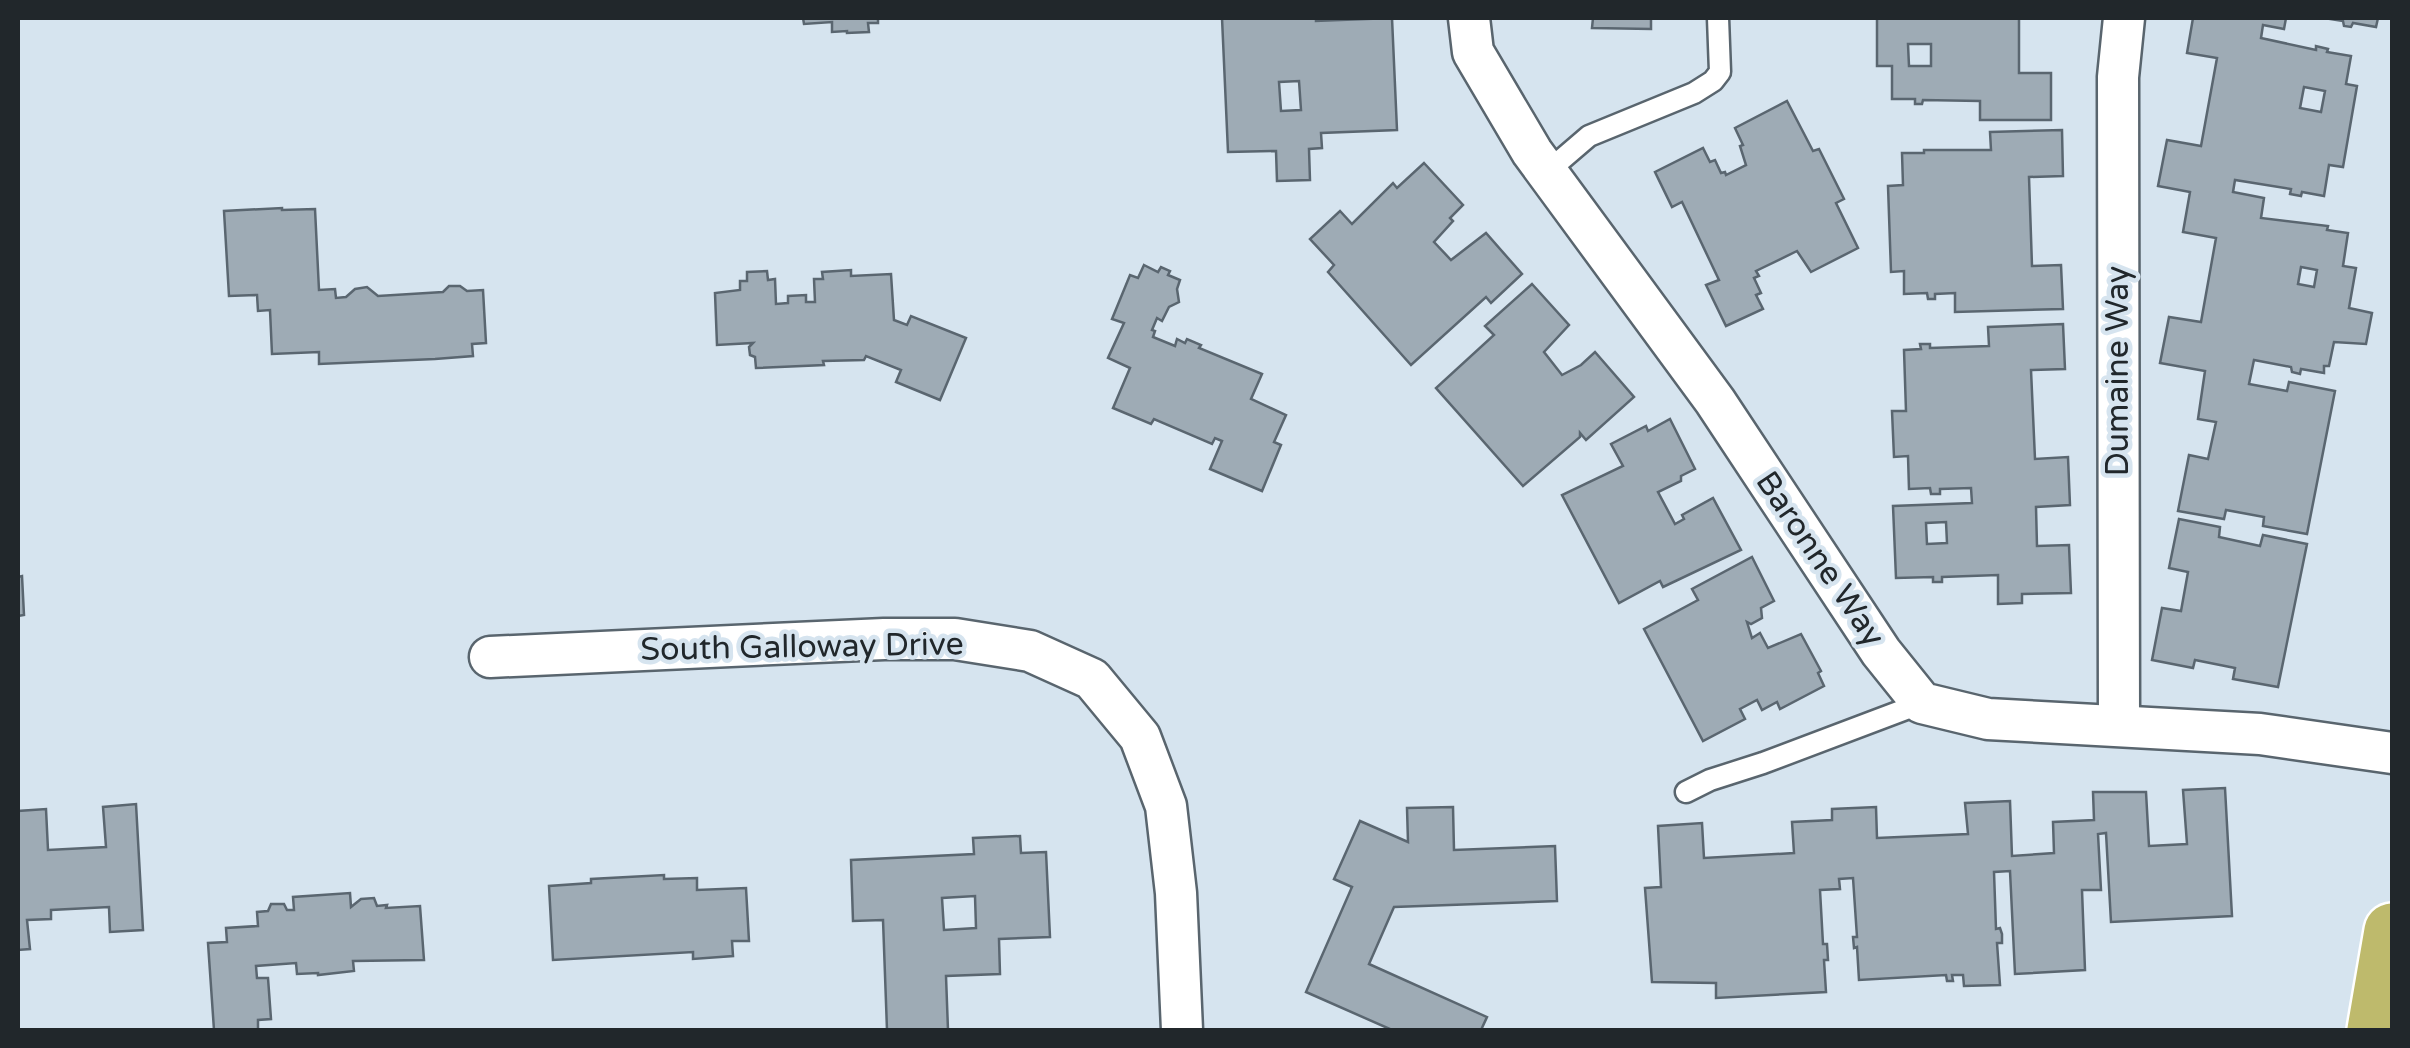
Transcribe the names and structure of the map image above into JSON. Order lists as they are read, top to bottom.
{
  "streets": {
    "street": ["Dumaine Way", "Baronne Way", "South Galloway Drive"]
  }
}
